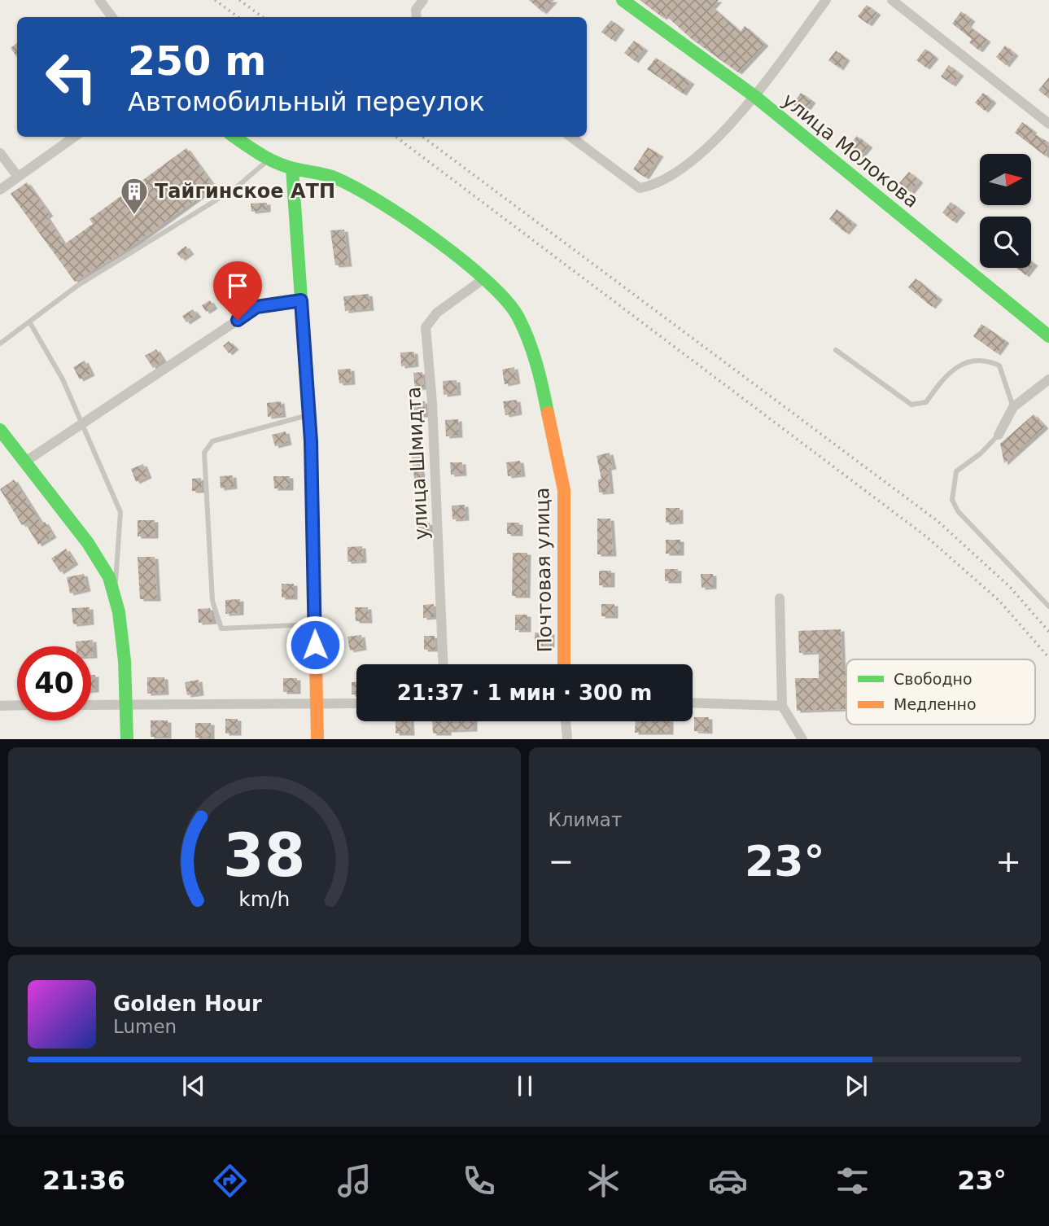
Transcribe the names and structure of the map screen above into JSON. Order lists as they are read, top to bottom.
{
  "streets": {
    "street": ["улица Молокова", "улица Шмидта", "Почтовая улица"]
  },
  "crossings": [
    ["улица Шмидта", "Почтовая улица"]
  ],
  "places": {
    "building": ["Тайгинское АТП"]
  },
  "legend": ["Свободно", "Медленно"],
  "north": "right",
  "page": {
    "turn": ["250 m", "Автомобильный переулок"],
    "limit": "40",
    "trip": "21:37 · 1 мин · 300 m",
    "tile": "Климат",
    "heat": ["−", "23°", "+"],
    "song": ["Golden Hour", "Lumen"],
    "tabs": ["21:36", "23°"],
    "gauge": ["38", "km/h"]
  }
}
